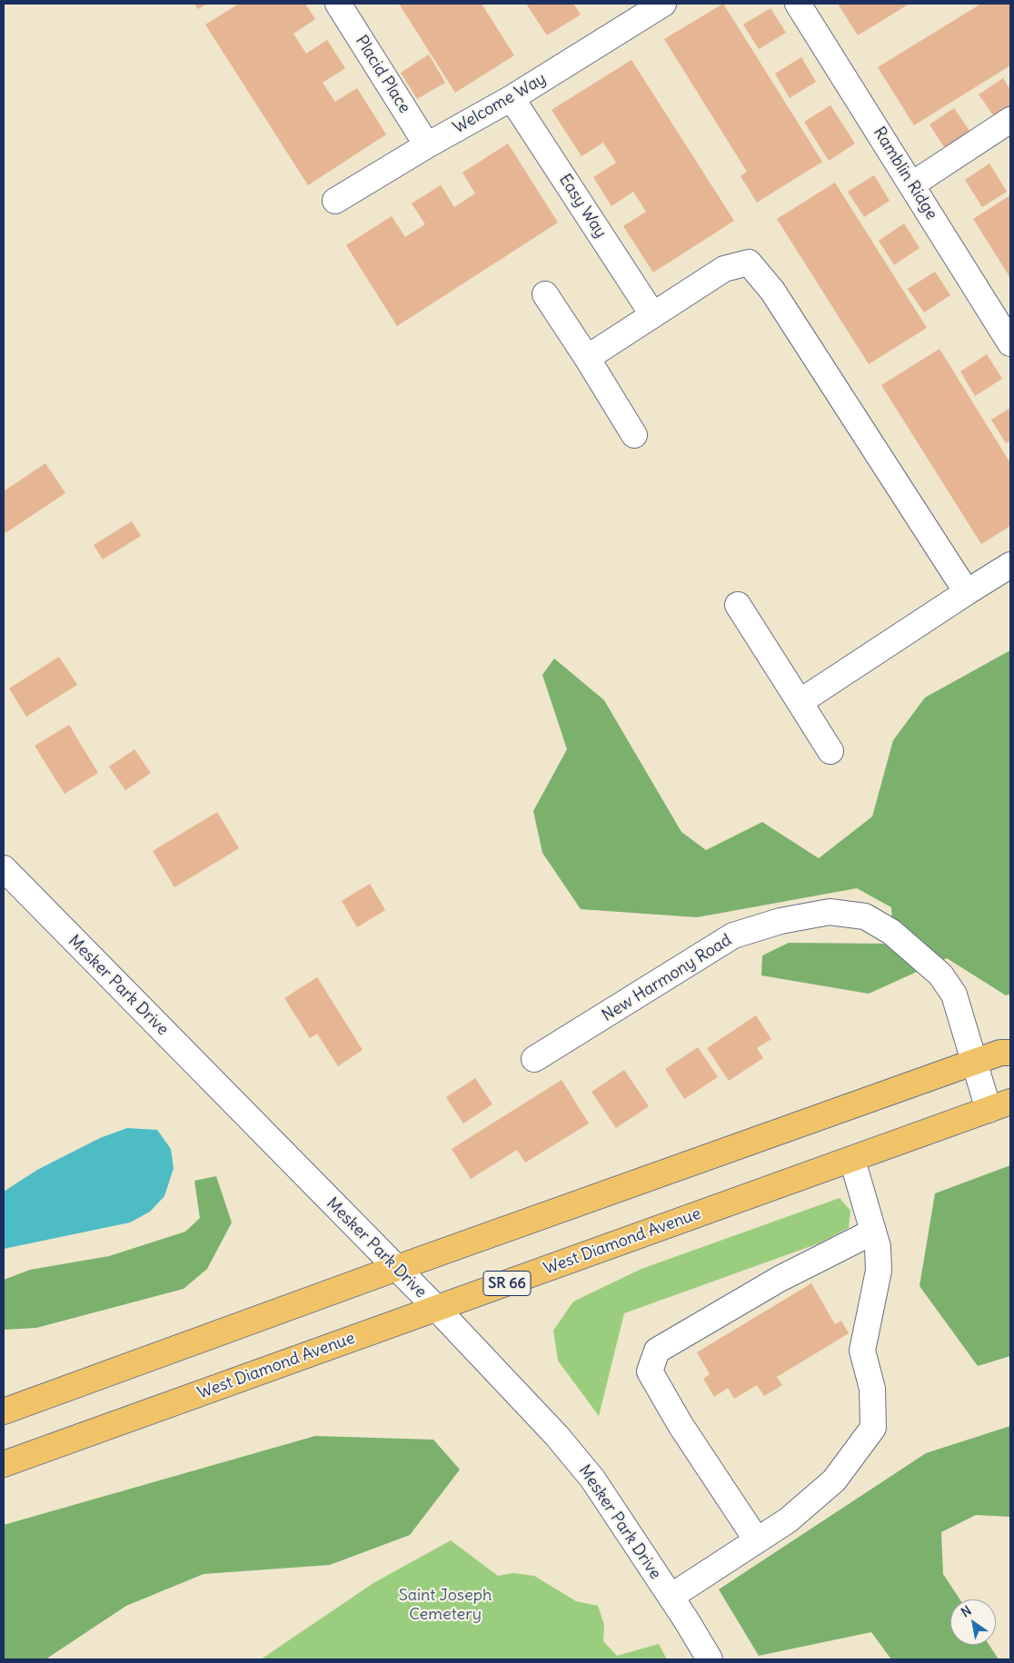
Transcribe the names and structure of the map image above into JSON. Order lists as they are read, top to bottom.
{
  "streets": {
    "main road": ["West Diamond Avenue", "SR 66"],
    "street": [
      "Placid Place",
      "Welcome Way",
      "Ramblin Ridge",
      "Easy Way",
      "New Harmony Road",
      "Mesker Park Drive"
    ]
  },
  "crossings": [
    ["Placid Place", "Welcome Way"],
    ["Welcome Way", "Easy Way"],
    ["New Harmony Road", "West Diamond Avenue"],
    ["Mesker Park Drive", "West Diamond Avenue"]
  ],
  "parks": ["Saint Joseph Cemetery"],
  "north": "top left"
}
